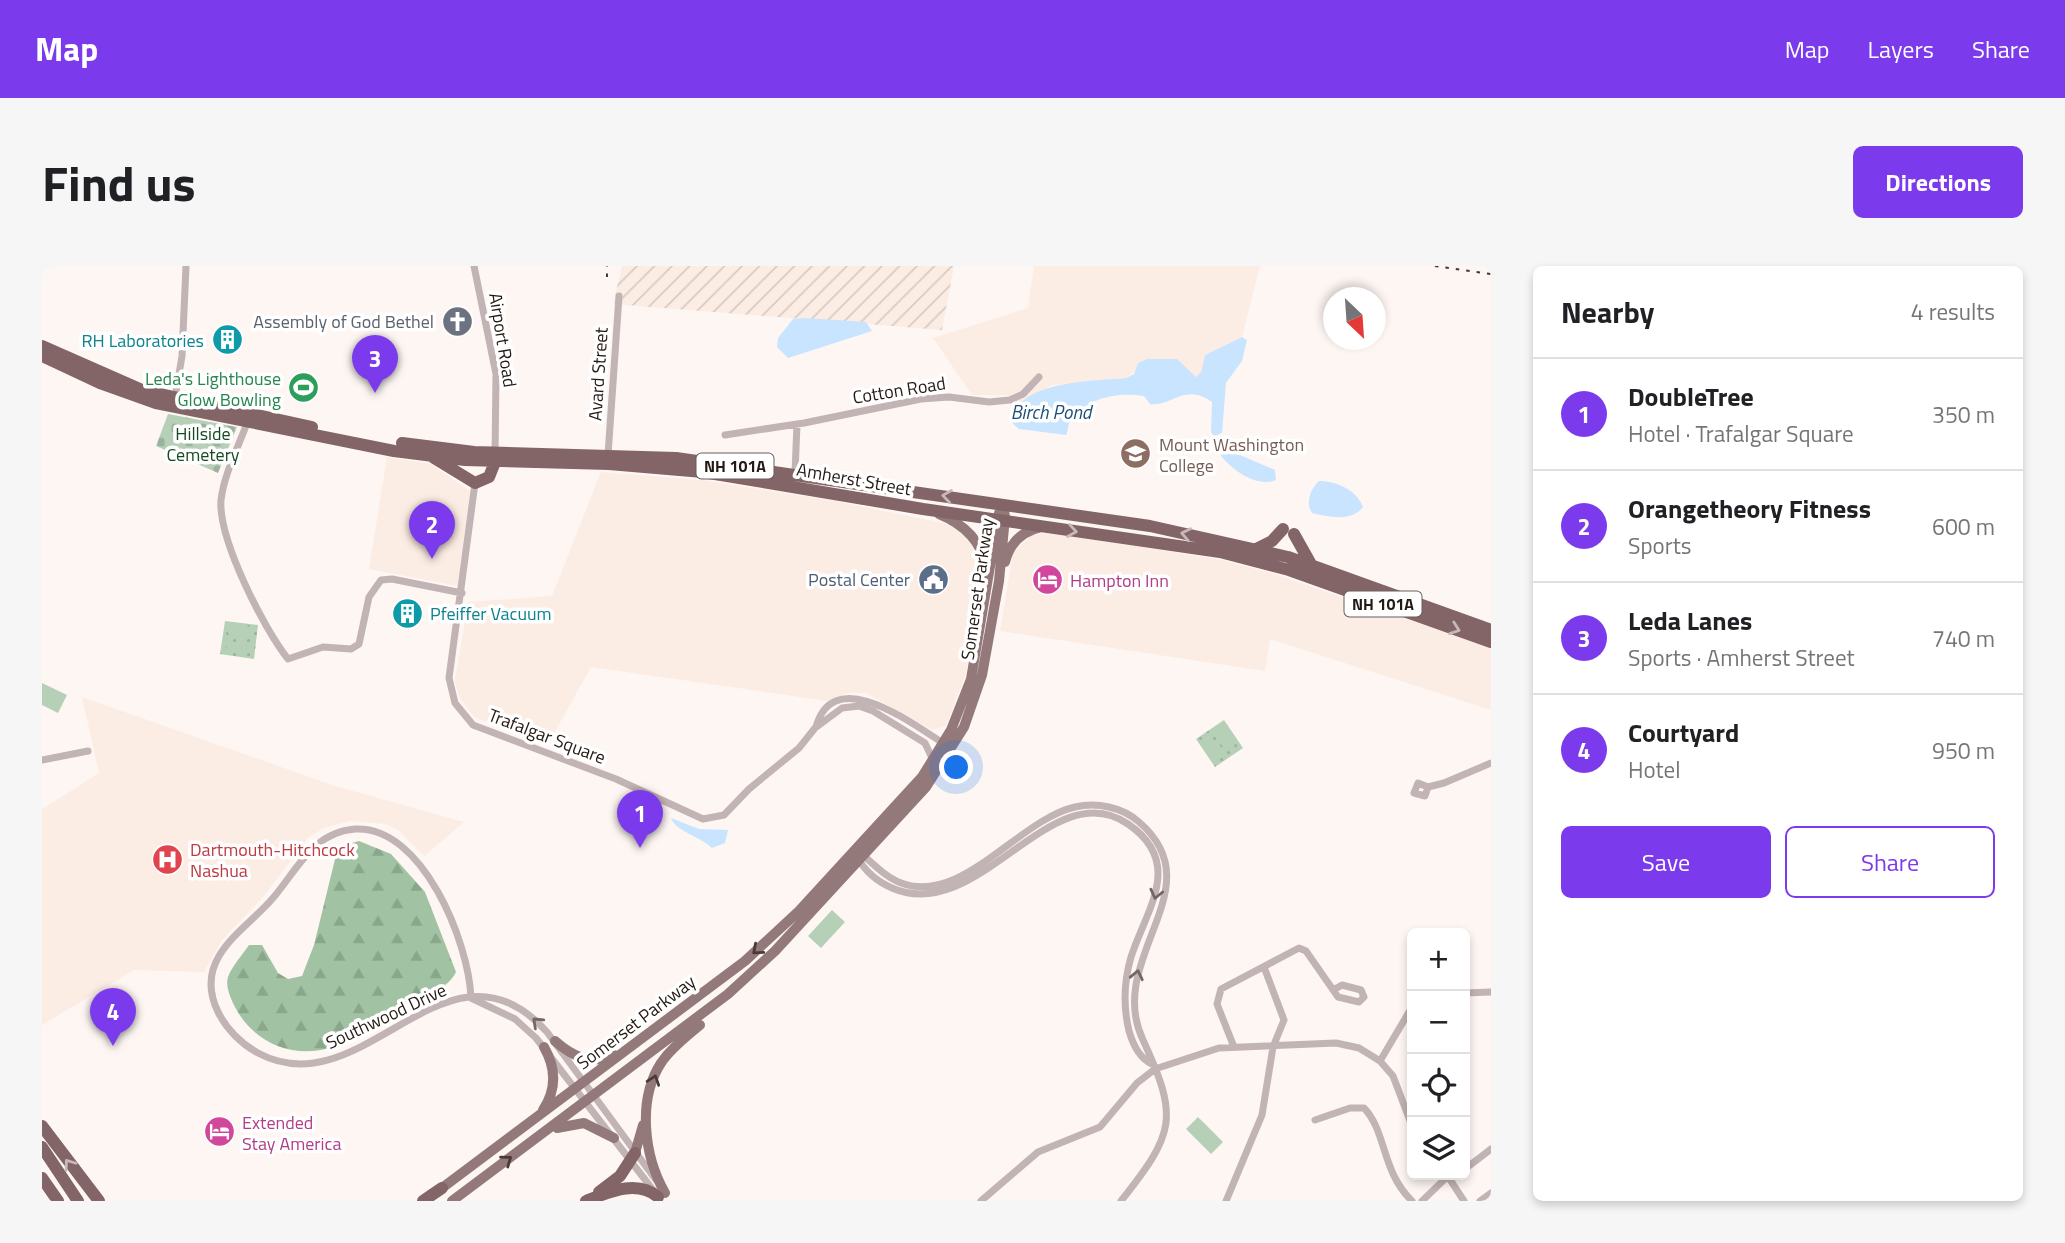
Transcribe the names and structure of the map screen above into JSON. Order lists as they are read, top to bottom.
{
  "streets": {
    "highway": ["NH 101A", "Amherst Street"],
    "main road": ["Somerset Parkway"],
    "street": [
      "Airport Road",
      "Avard Street",
      "Cotton Road",
      "Trafalgar Square",
      "Southwood Drive"
    ]
  },
  "crossings": [
    ["Airport Road", "Amherst Street"],
    ["Avard Street", "Amherst Street"],
    ["Amherst Street", "Somerset Parkway"],
    ["Somerset Parkway", "Trafalgar Square"],
    ["Somerset Parkway", "Southwood Drive"]
  ],
  "water": ["Birch Pond"],
  "parks": ["Hillside Cemetery"],
  "places": {
    "church": ["Assembly of God Bethel"],
    "building": ["RH Laboratories", "Pfeiffer Vacuum"],
    "sports": ["Leda's Lighthouse Glow Bowling"],
    "school or university": ["Mount Washington College"],
    "public building": ["Postal Center"],
    "hotel": ["Hampton Inn", "Extended Stay America"],
    "hospital": ["Dartmouth-Hitchcock Nashua"]
  },
  "north": "bottom right",
  "page": {
    "header": "Map",
    "nav": ["Map", "Layers", "Share"],
    "title": "Find us",
    "buttons": [
      "Directions",
      ["Save", "Share"]
    ],
    "heading": ["Nearby", "4 results"],
    "pins": [
      "3",
      "2",
      "1",
      "4"
    ],
    "list": [
      {
        "mark": "1",
        "name": "DoubleTree",
        "note": "Hotel · Trafalgar Square",
        "value": "350 m"
      },
      {
        "mark": "2",
        "name": "Orangetheory Fitness",
        "note": "Sports",
        "value": "600 m"
      },
      {
        "mark": "3",
        "name": "Leda Lanes",
        "note": "Sports · Amherst Street",
        "value": "740 m"
      },
      {
        "mark": "4",
        "name": "Courtyard",
        "note": "Hotel",
        "value": "950 m"
      }
    ],
    "map_buttons": ["+", "−"]
  }
}
